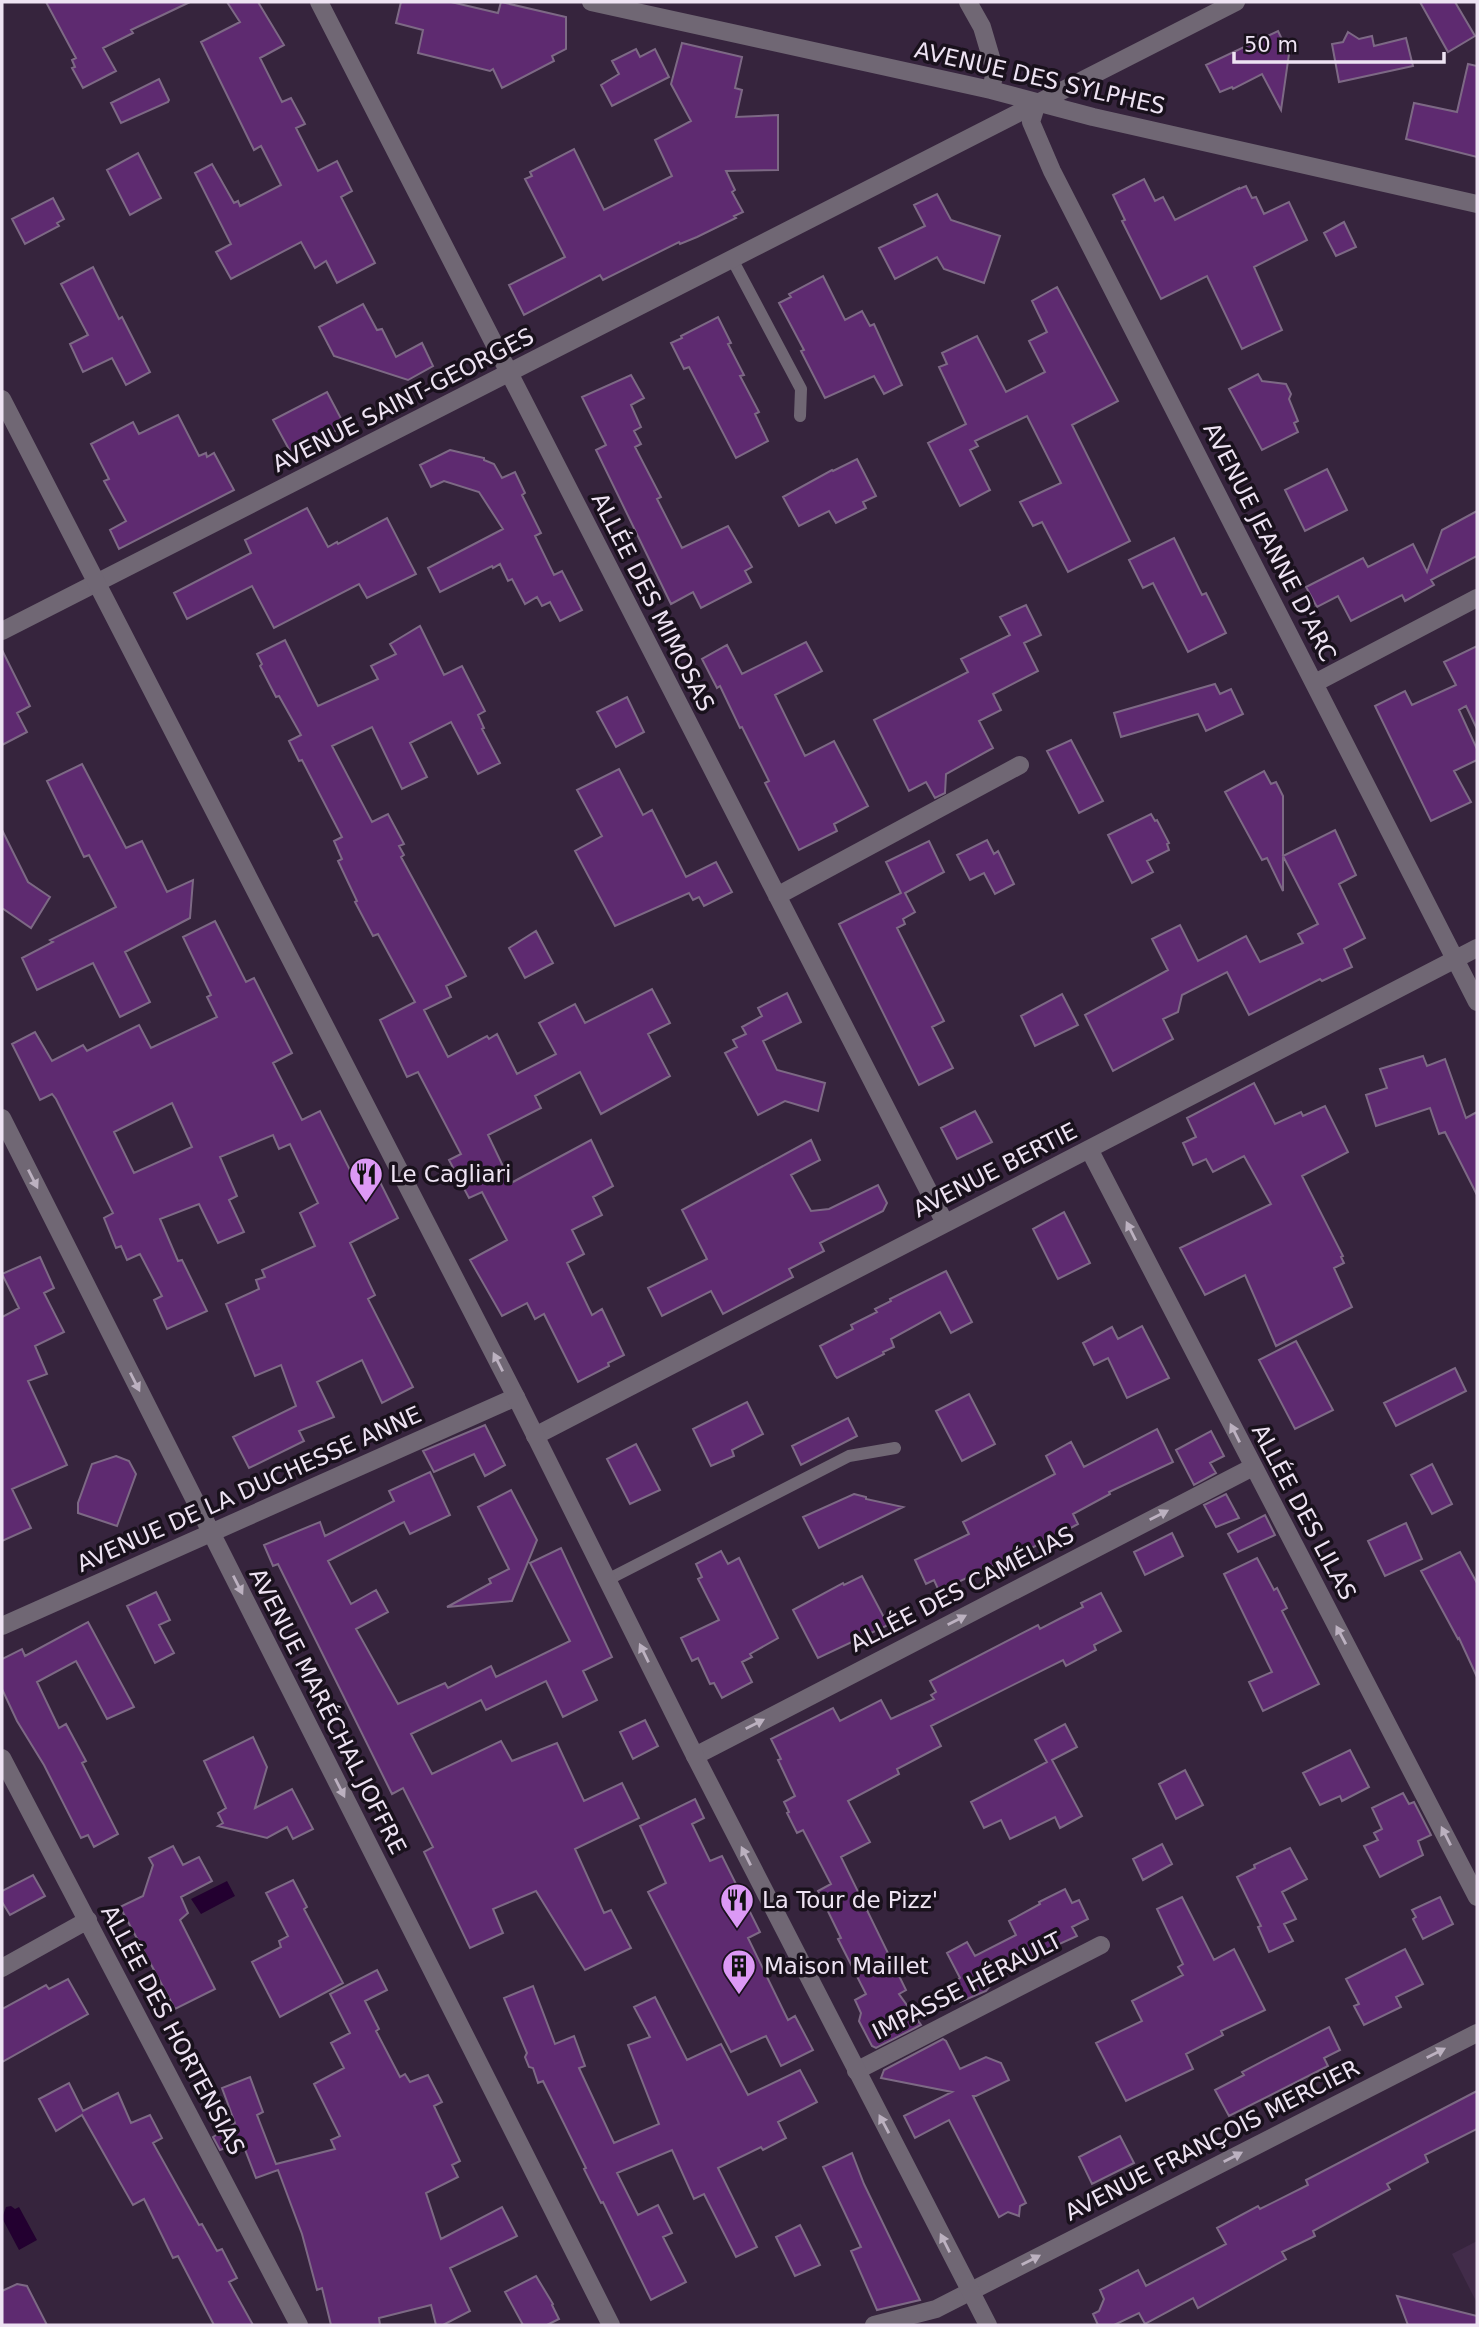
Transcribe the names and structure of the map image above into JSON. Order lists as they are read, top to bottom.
{
  "streets": {
    "street": [
      "AVENUE DES SYLPHES",
      "AVENUE SAINT-GEORGES",
      "AVENUE JEANNE D'ARC",
      "ALLÉE DES MIMOSAS",
      "AVENUE BERTIE",
      "AVENUE DE LA DUCHESSE ANNE",
      "ALLÉE DES LILAS",
      "ALLÉE DES CAMÉLIAS",
      "AVENUE MARÉCHAL JOFFRE",
      "IMPASSE HÉRAULT",
      "ALLÉE DES HORTENSIAS",
      "AVENUE FRANÇOIS MERCIER"
    ]
  },
  "crossings": [
    ["AVENUE DES SYLPHES", "AVENUE SAINT-GEORGES"],
    ["AVENUE DES SYLPHES", "AVENUE JEANNE D'ARC"],
    ["AVENUE SAINT-GEORGES", "AVENUE JEANNE D'ARC"],
    ["AVENUE SAINT-GEORGES", "ALLÉE DES MIMOSAS"],
    ["AVENUE JEANNE D'ARC", "AVENUE BERTIE"],
    ["ALLÉE DES MIMOSAS", "AVENUE BERTIE"],
    ["AVENUE BERTIE", "ALLÉE DES LILAS"],
    ["AVENUE DE LA DUCHESSE ANNE", "AVENUE MARÉCHAL JOFFRE"],
    ["ALLÉE DES LILAS", "ALLÉE DES CAMÉLIAS"]
  ],
  "one_way": [
    "ALLÉE DES LILAS",
    "ALLÉE DES CAMÉLIAS",
    "AVENUE MARÉCHAL JOFFRE",
    "AVENUE FRANÇOIS MERCIER"
  ],
  "places": {
    "restaurant": ["Le Cagliari", "La Tour de Pizz'"],
    "building": ["Maison Maillet"]
  },
  "scale_bar": "50 m"
}
